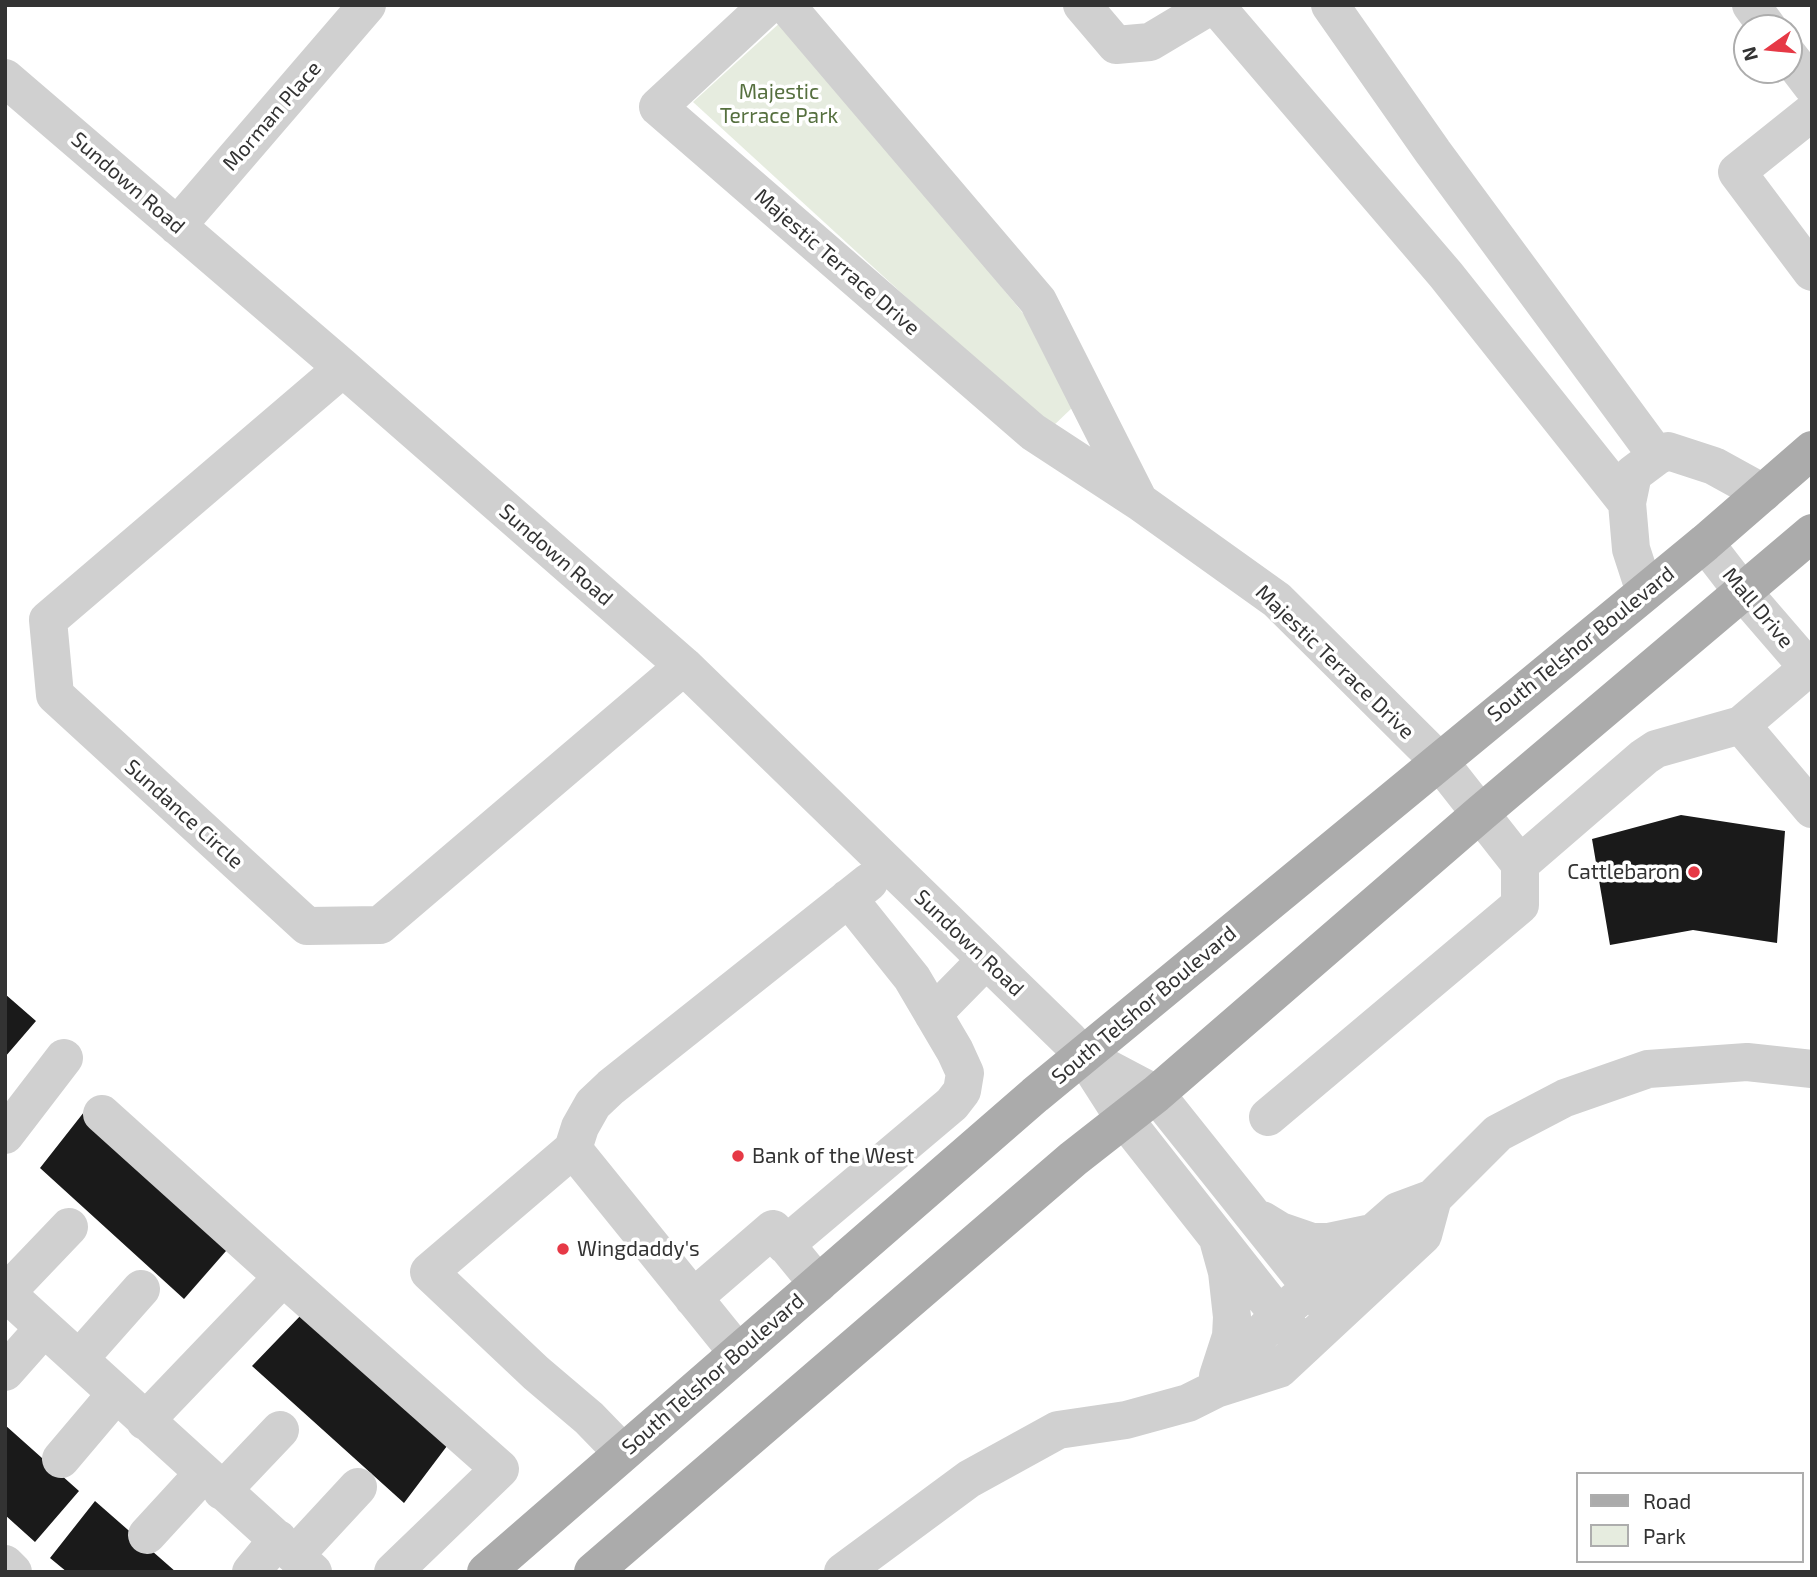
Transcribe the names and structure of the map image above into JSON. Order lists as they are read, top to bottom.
{
  "streets": {
    "main road": ["South Telshor Boulevard"],
    "street": [
      "Morman Place",
      "Sundown Road",
      "Majestic Terrace Drive",
      "Mall Drive",
      "Sundance Circle"
    ]
  },
  "crossings": [
    ["Morman Place", "Sundown Road"],
    ["Sundown Road", "South Telshor Boulevard"],
    ["Sundown Road", "Sundance Circle"],
    ["Majestic Terrace Drive", "South Telshor Boulevard"],
    ["Mall Drive", "South Telshor Boulevard"]
  ],
  "parks": ["Majestic Terrace Park"],
  "places": ["Cattlebaron", "Bank of the West", "Wingdaddy's"],
  "legend": ["Road", "Park"],
  "north": "left"
}
